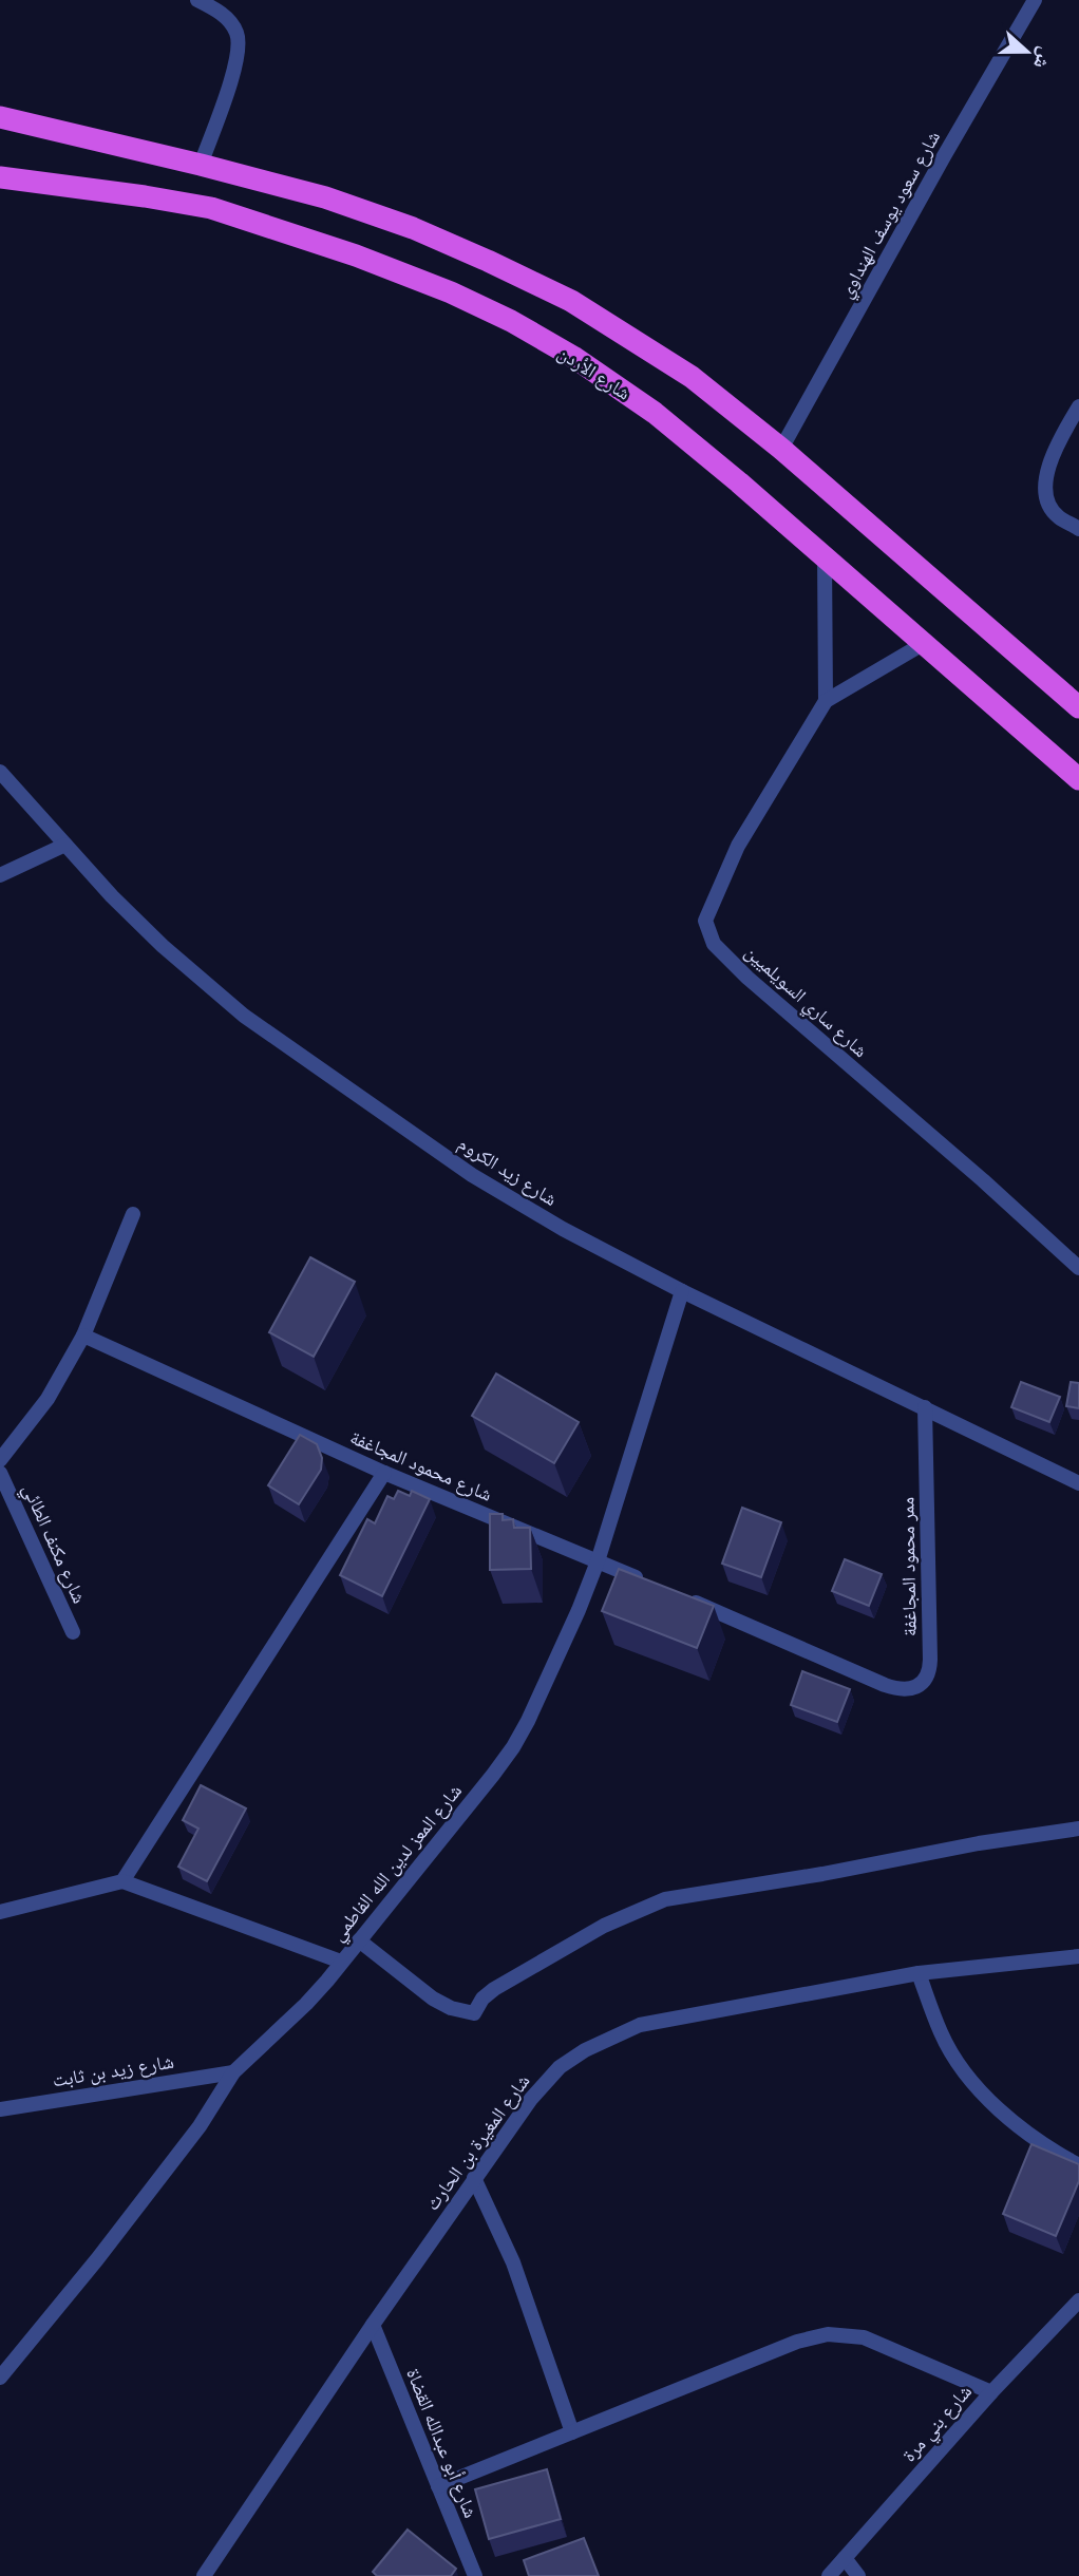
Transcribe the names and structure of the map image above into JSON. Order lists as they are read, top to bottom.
{
  "streets": {
    "highway": ["شارع الأردن"],
    "street": [
      "شارع سعود يوسف الهنداوي",
      "شارع ساري السويلميين",
      "شارع زيد الكروم",
      "شارع محمود المجاغفة",
      "شارع مكنف الطائي",
      "ممر محمود المجاغفة",
      "شارع المعز لدين الله الفاطمي",
      "شارع زيد بن ثابت",
      "شارع المغيرة بن الحارث",
      "شارع بني مرة",
      "شارع أبو عبدالله القضاة"
    ]
  },
  "crossings": [
    ["شارع الأردن", "شارع ساري السويلميين"],
    ["شارع زيد الكروم", "ممر محمود المجاغفة"],
    ["شارع زيد الكروم", "شارع المعز لدين الله الفاطمي"],
    ["شارع محمود المجاغفة", "شارع المعز لدين الله الفاطمي"],
    ["شارع المعز لدين الله الفاطمي", "شارع زيد بن ثابت"],
    ["شارع المغيرة بن الحارث", "شارع أبو عبدالله القضاة"]
  ],
  "north": "right"
}
